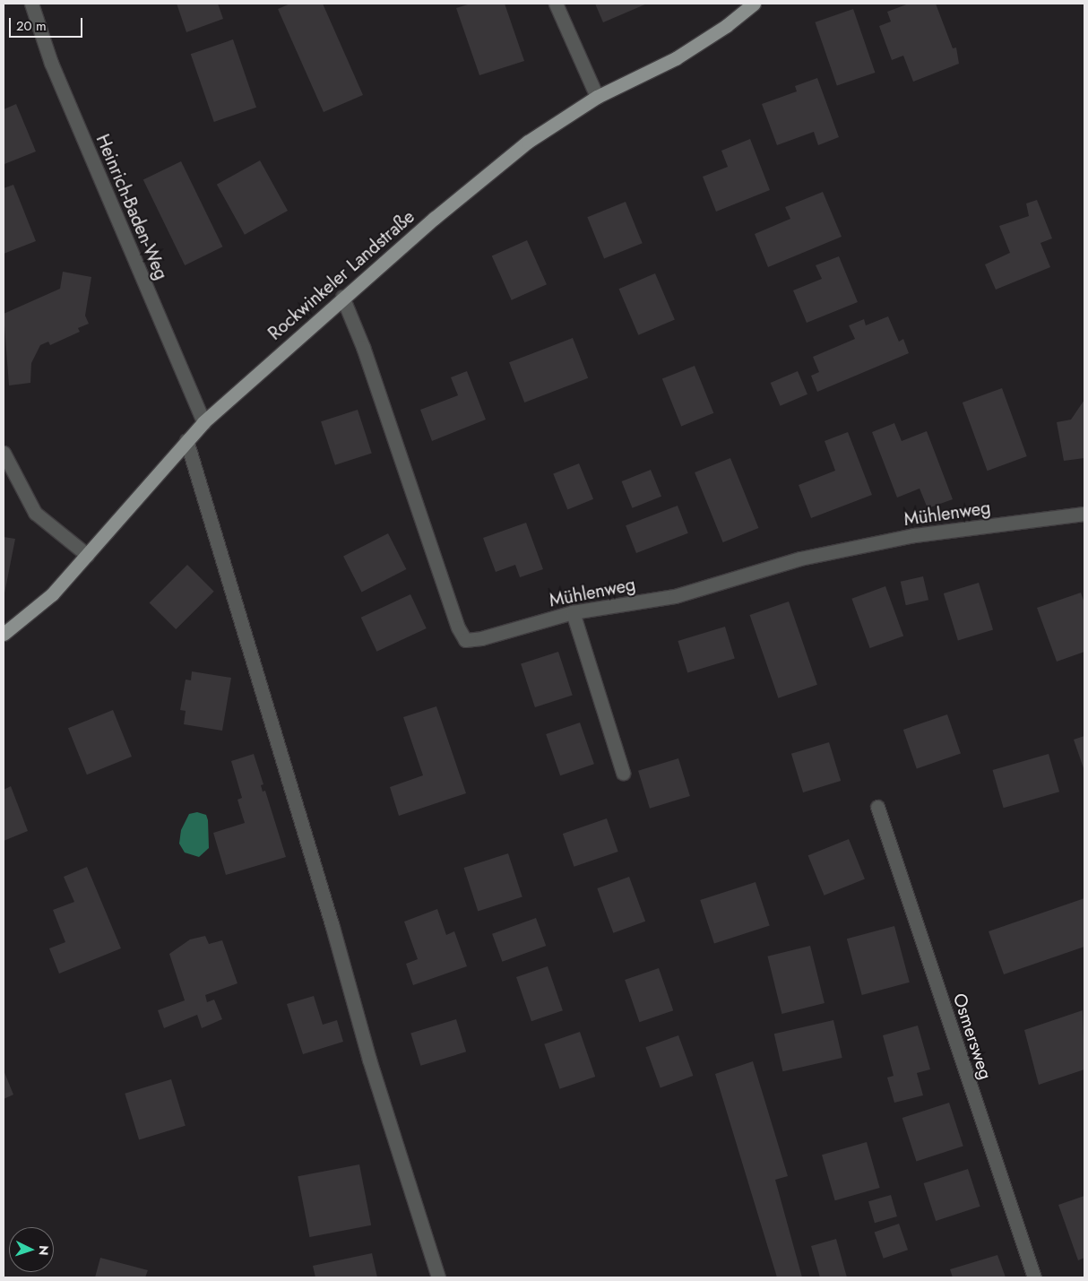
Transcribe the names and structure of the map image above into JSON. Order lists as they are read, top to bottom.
{
  "streets": {
    "main road": ["Rockwinkeler Landstraße"],
    "street": ["Heinrich-Baden-Weg", "Mühlenweg", "Osmersweg"]
  },
  "crossings": [
    ["Heinrich-Baden-Weg", "Rockwinkeler Landstraße"],
    ["Rockwinkeler Landstraße", "Mühlenweg"]
  ],
  "scale_bar": "20 m",
  "north": "right"
}
